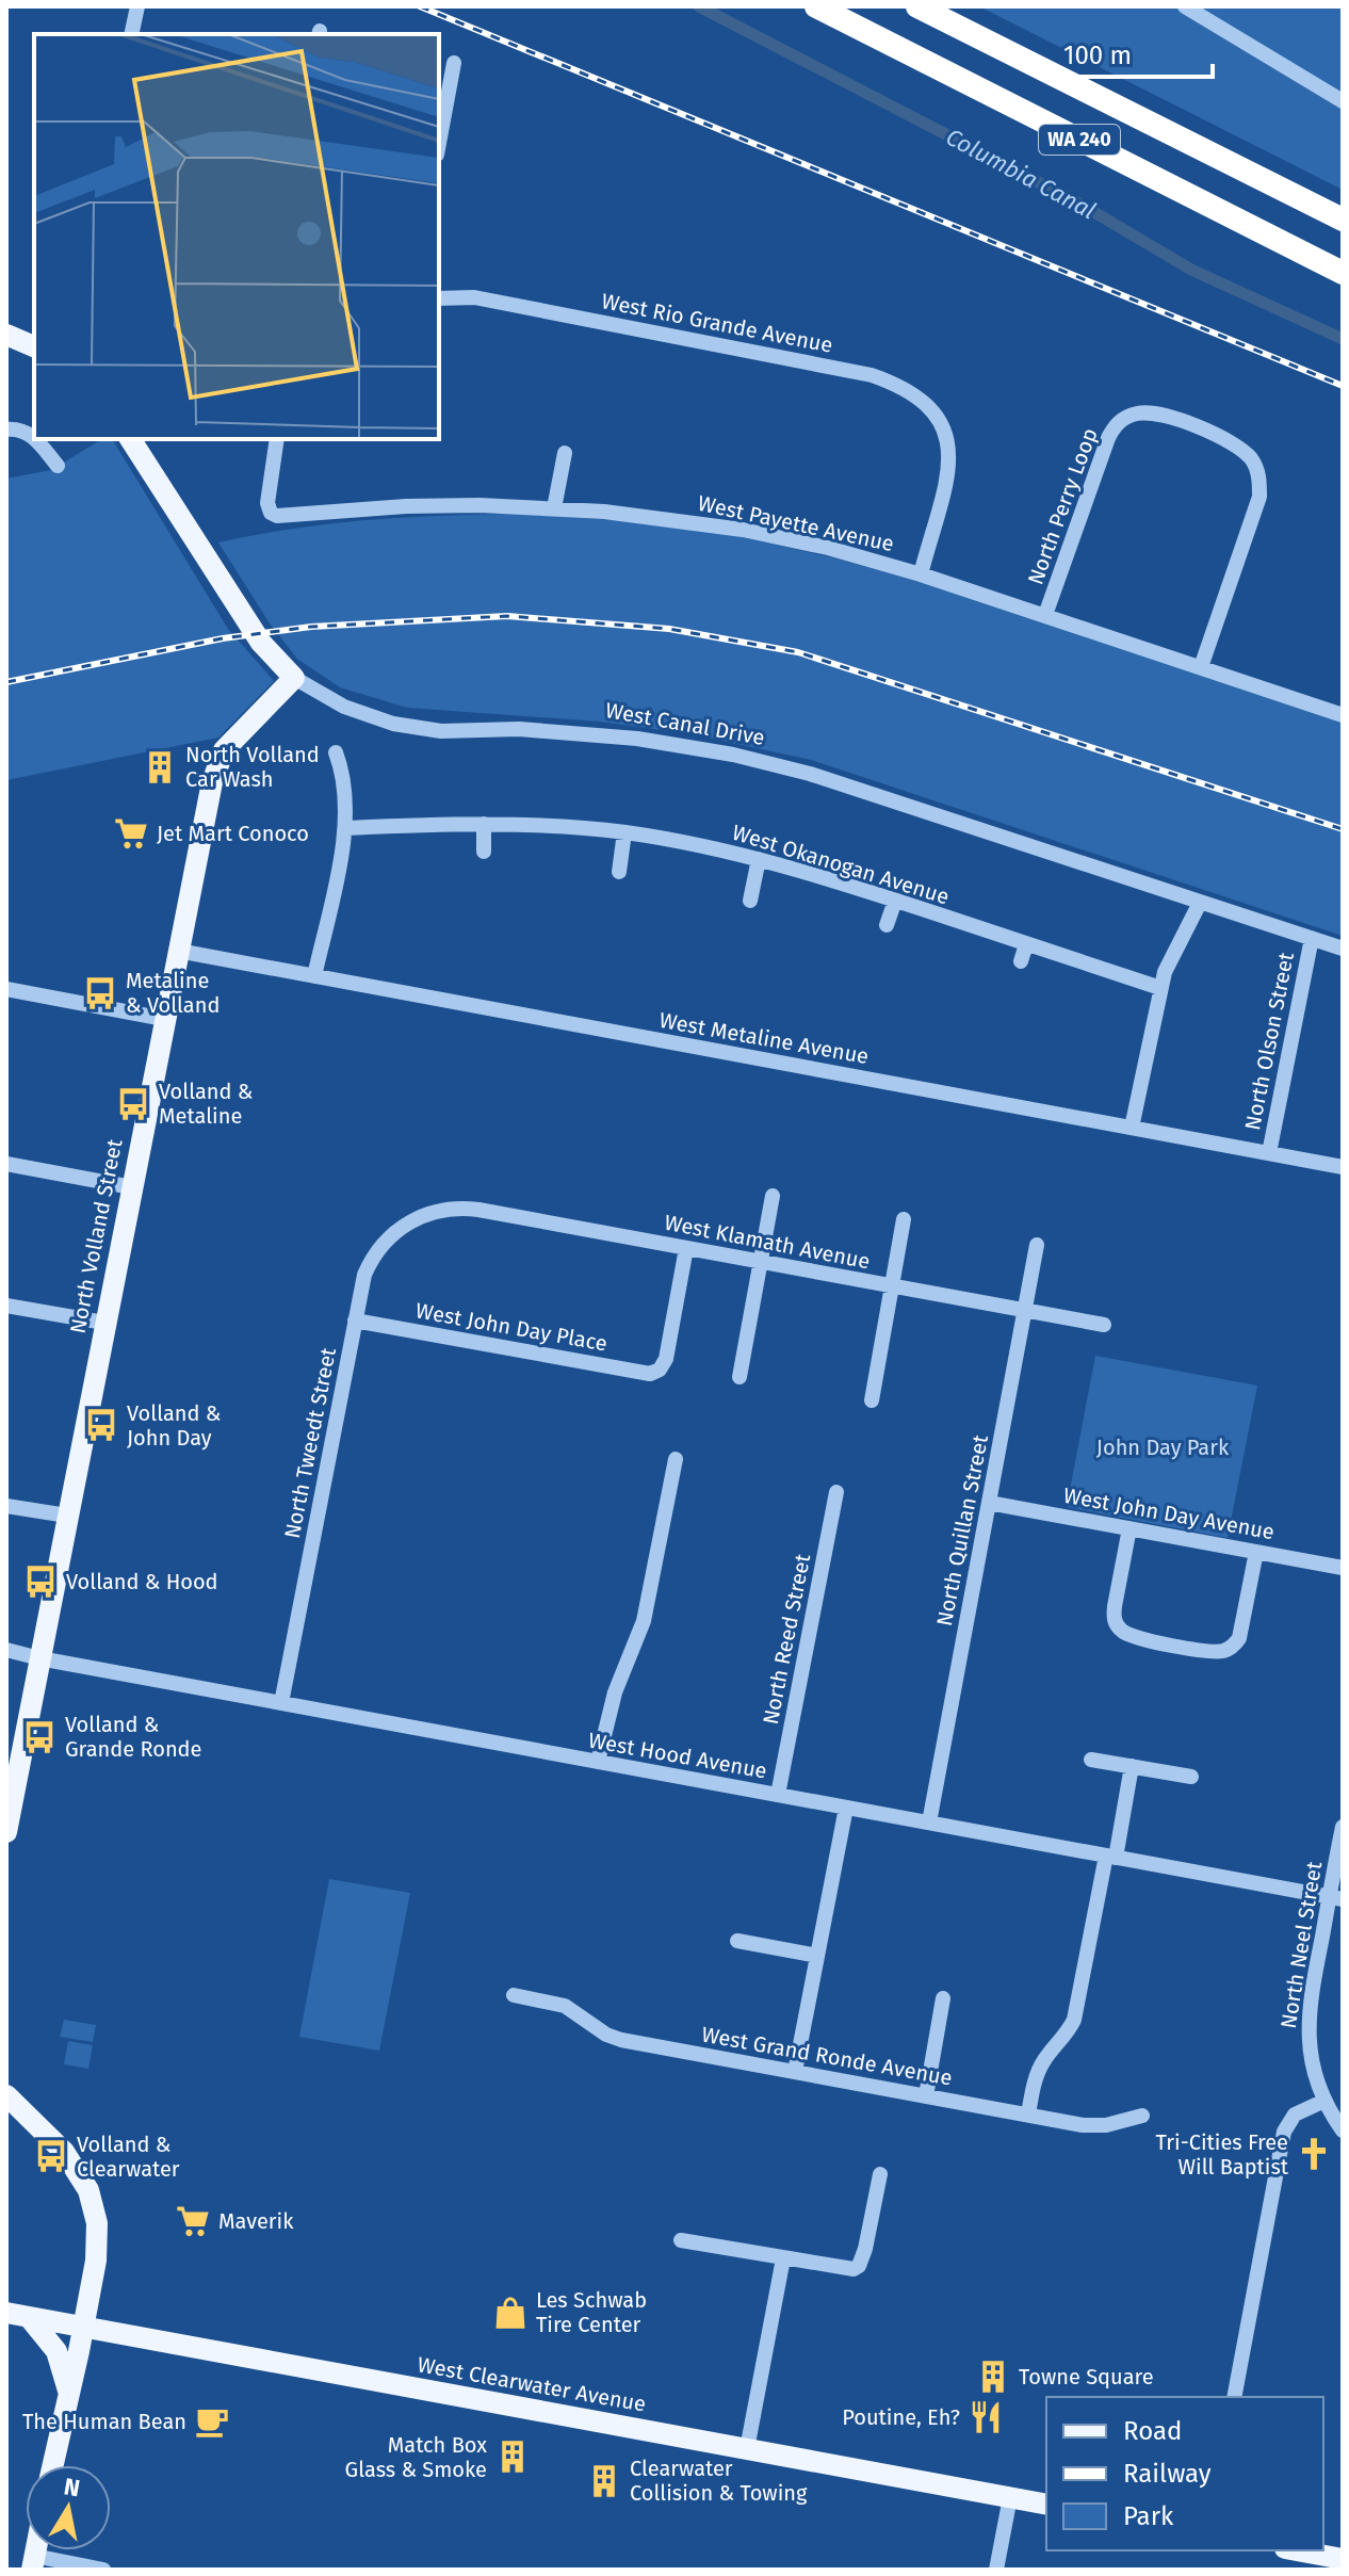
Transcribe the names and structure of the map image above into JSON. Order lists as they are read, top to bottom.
{
  "streets": {
    "highway": ["WA 240"],
    "main road": ["West Canal Drive", "North Volland Street", "West Clearwater Avenue"],
    "street": [
      "West Rio Grande Avenue",
      "North Perry Loop",
      "West Payette Avenue",
      "West Okanogan Avenue",
      "West Metaline Avenue",
      "North Olson Street",
      "West Klamath Avenue",
      "West John Day Place",
      "North Tweedt Street",
      "West John Day Avenue",
      "North Quillan Street",
      "North Reed Street",
      "West Hood Avenue",
      "North Neel Street",
      "West Grand Ronde Avenue"
    ]
  },
  "crossings": [
    ["West Rio Grande Avenue", "West Payette Avenue"],
    ["North Perry Loop", "West Payette Avenue"],
    ["West Canal Drive", "North Olson Street"],
    ["West Canal Drive", "North Volland Street"],
    ["West Metaline Avenue", "North Olson Street"],
    ["West Metaline Avenue", "North Volland Street"],
    ["North Volland Street", "West Hood Avenue"],
    ["West Klamath Avenue", "West John Day Place"],
    ["West Klamath Avenue", "North Tweedt Street"],
    ["West Klamath Avenue", "North Quillan Street"],
    ["West John Day Place", "North Tweedt Street"],
    ["North Tweedt Street", "West Hood Avenue"],
    ["West John Day Avenue", "North Quillan Street"],
    ["North Quillan Street", "West Hood Avenue"],
    ["North Reed Street", "West Hood Avenue"],
    ["West Hood Avenue", "North Neel Street"]
  ],
  "water": ["Columbia Canal"],
  "parks": ["John Day Park"],
  "places": {
    "building": [
      "North Volland Car Wash",
      "Towne Square",
      "Match Box Glass & Smoke",
      "Clearwater Collision & Towing"
    ],
    "supermarket": ["Jet Mart Conoco", "Maverik"],
    "bus stop": [
      "Metaline & Volland",
      "Volland & Metaline",
      "Volland & John Day",
      "Volland & Hood",
      "Volland & Grande Ronde",
      "Volland & Clearwater"
    ],
    "church": ["Tri-Cities Free Will Baptist"],
    "shop": ["Les Schwab Tire Center"],
    "restaurant": ["Poutine, Eh?"],
    "cafe": ["The Human Bean"]
  },
  "legend": ["Road", "Railway", "Park"],
  "scale_bar": "100 m",
  "north": "top"
}
